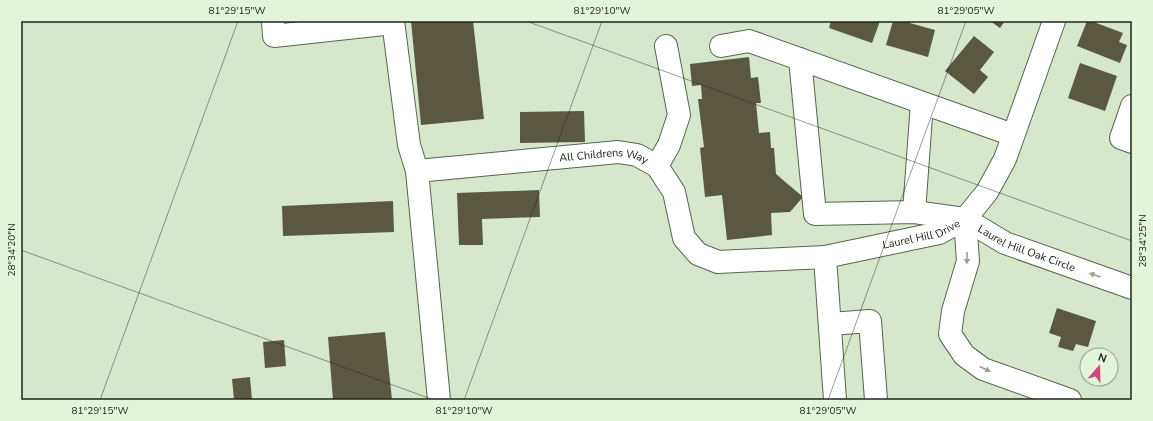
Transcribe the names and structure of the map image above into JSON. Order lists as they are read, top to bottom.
{
  "streets": {
    "street": ["All Childrens Way", "Laurel Hill Drive", "Laurel Hill Oak Circle"]
  },
  "crossings": [
    ["All Childrens Way", "Laurel Hill Drive"],
    ["Laurel Hill Drive", "Laurel Hill Oak Circle"]
  ],
  "north": "top",
  "coordinates": [
    "81°29'15\"W",
    "81°29'10\"W",
    "81°29'05\"W",
    "28°34'25\"N",
    "28°34'20\"N"
  ]
}
